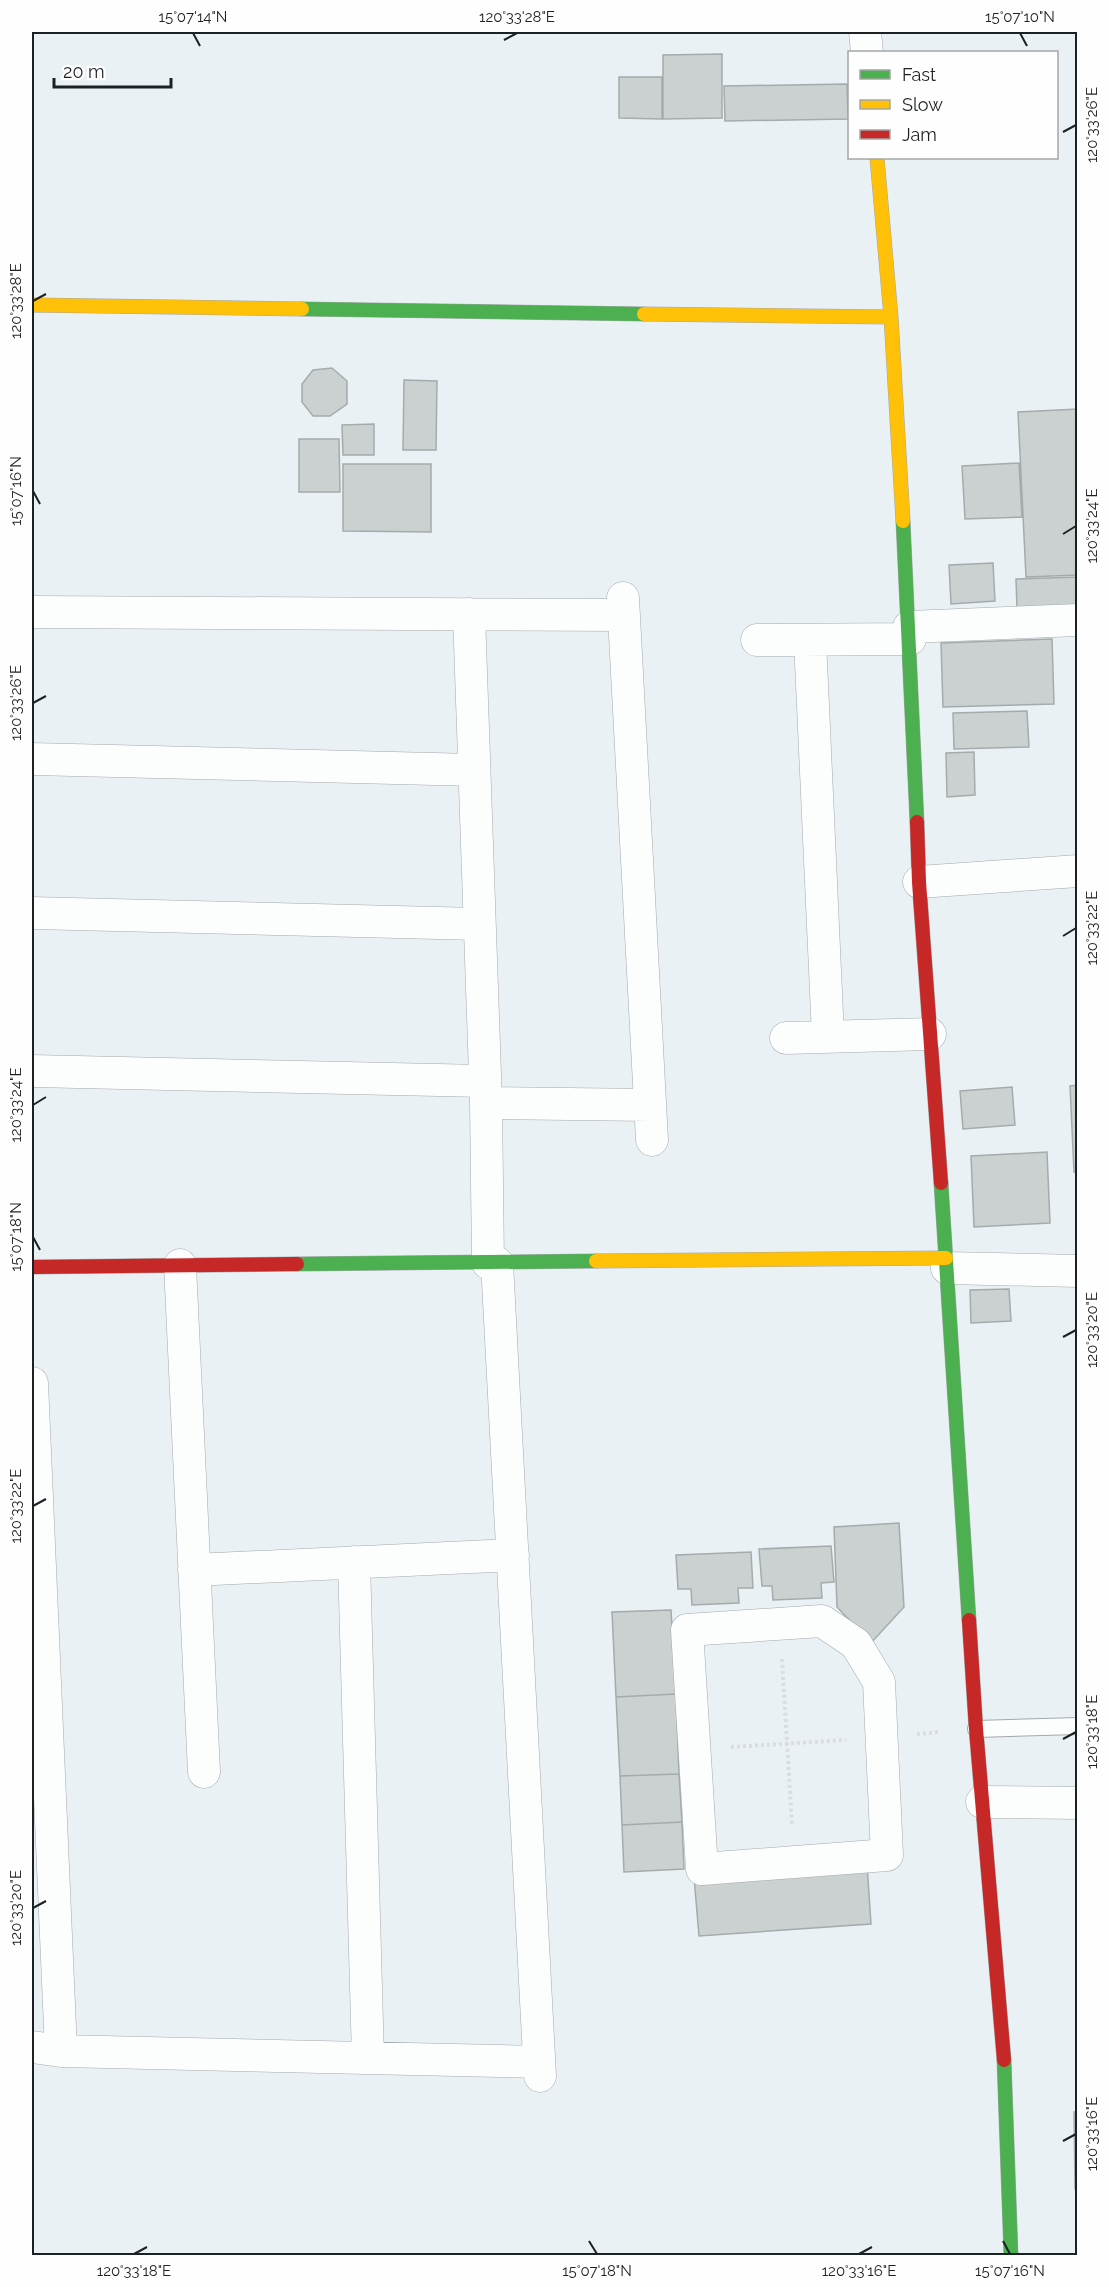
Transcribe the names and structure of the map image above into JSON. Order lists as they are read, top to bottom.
{
  "legend": ["Fast", "Slow", "Jam"],
  "scale_bar": "20 m",
  "coordinates": [
    "15°07'14\"N",
    "120°33'28\"E",
    "15°07'10\"N",
    "120°33'26\"E",
    "15°07'16\"N",
    "120°33'24\"E",
    "120°33'22\"E",
    "15°07'18\"N",
    "120°33'20\"E",
    "120°33'18\"E",
    "120°33'16\"E"
  ]
}
